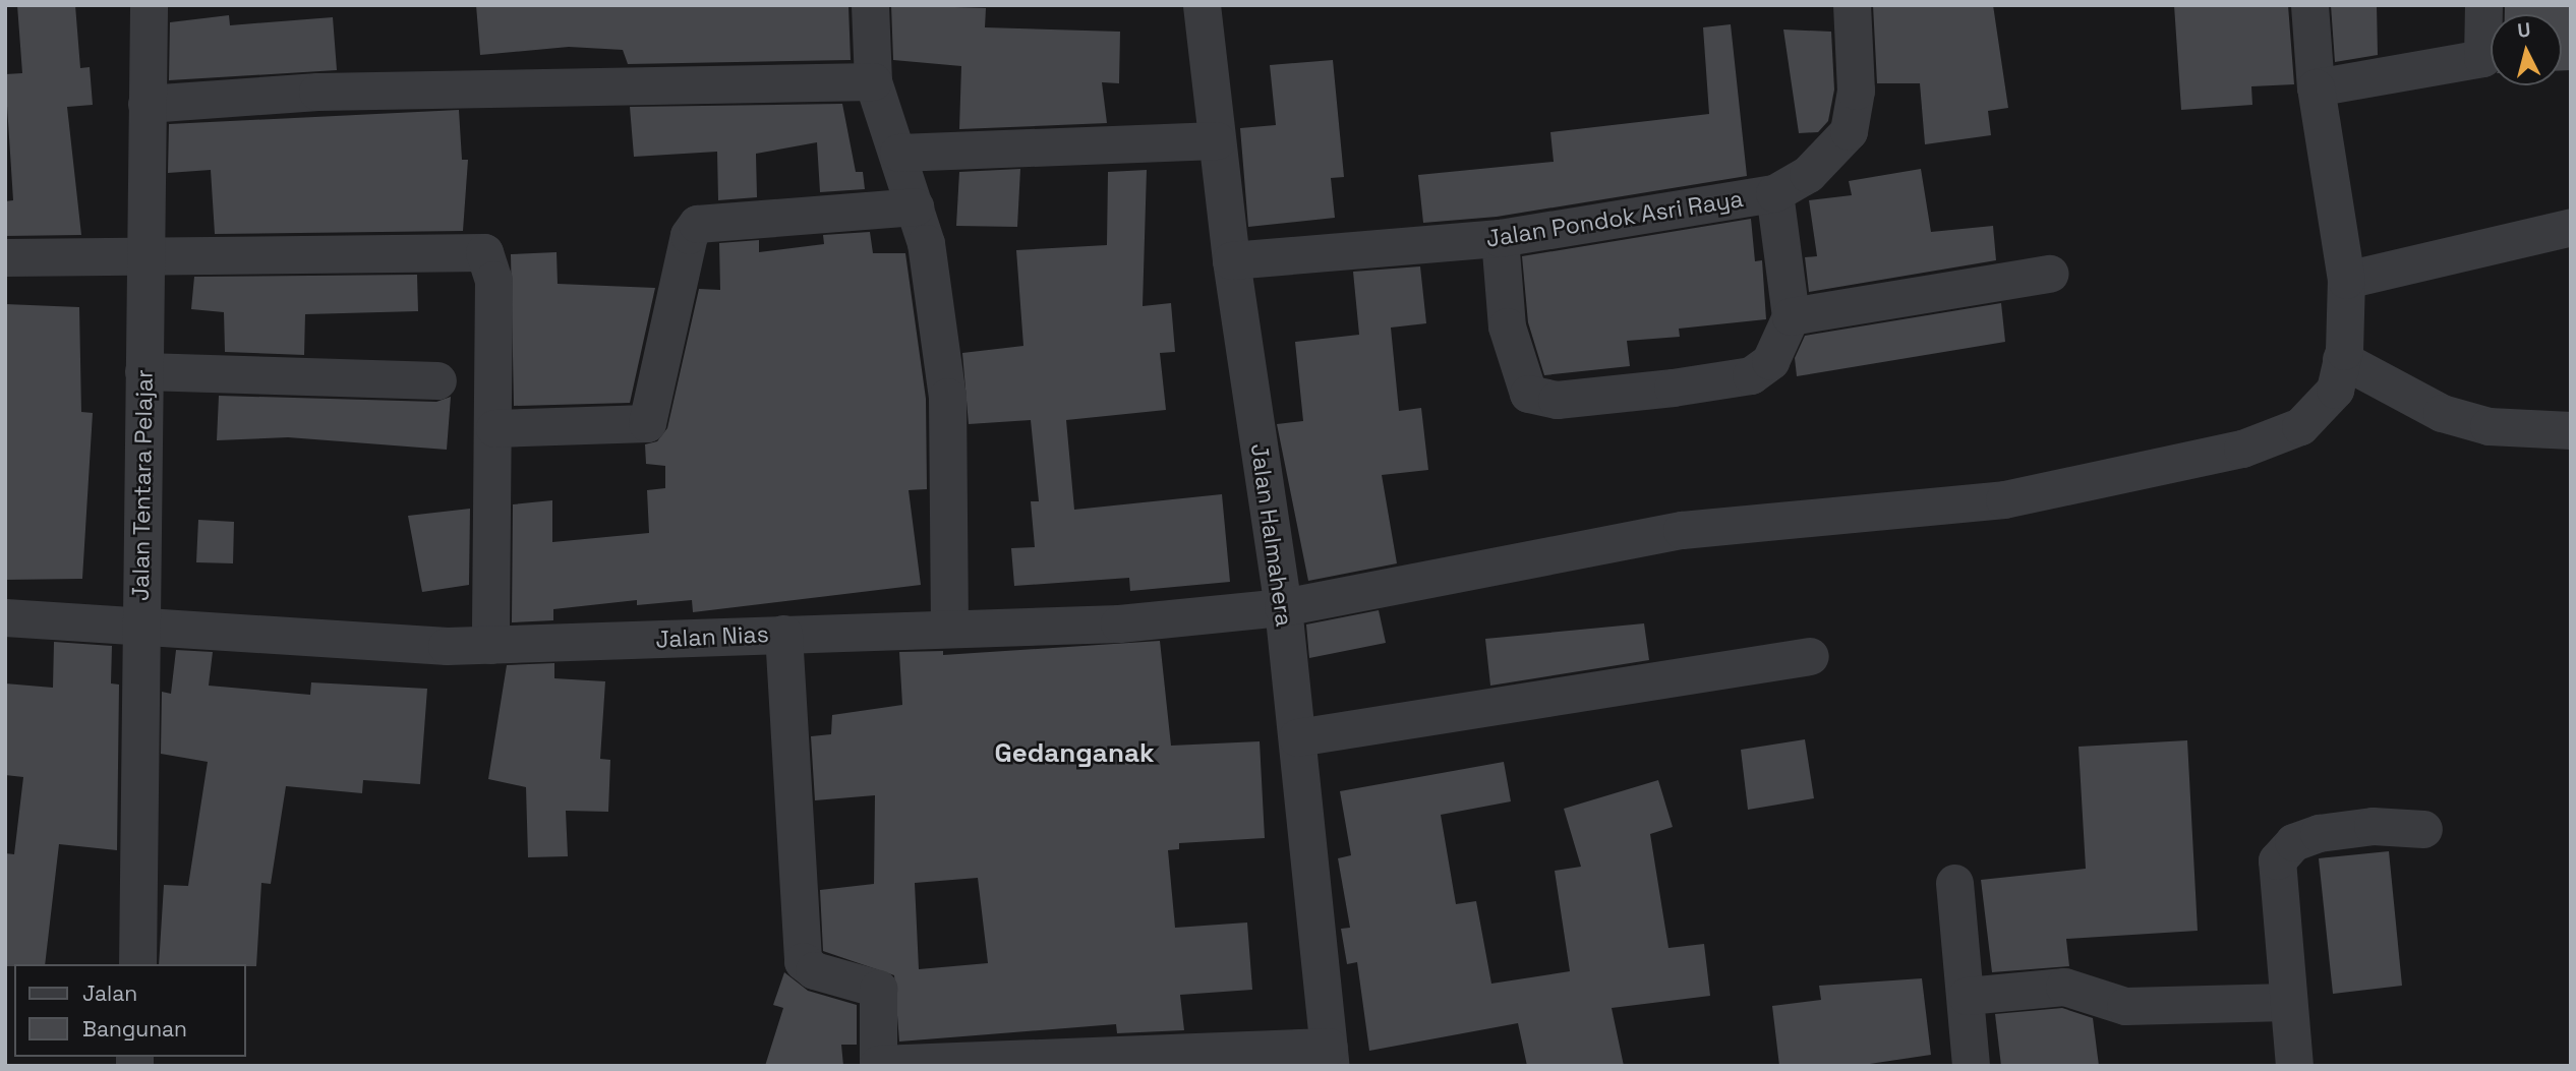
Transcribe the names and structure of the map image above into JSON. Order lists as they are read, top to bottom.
{
  "streets": {
    "street": [
      "Jalan Pondok Asri Raya",
      "Jalan Tentara Pelajar",
      "Jalan Halmahera",
      "Jalan Nias"
    ]
  },
  "crossings": [
    ["Jalan Pondok Asri Raya", "Jalan Halmahera"],
    ["Jalan Tentara Pelajar", "Jalan Nias"],
    ["Jalan Halmahera", "Jalan Nias"]
  ],
  "districts": ["Gedanganak"],
  "legend": ["Jalan", "Bangunan"],
  "north": "top"
}
